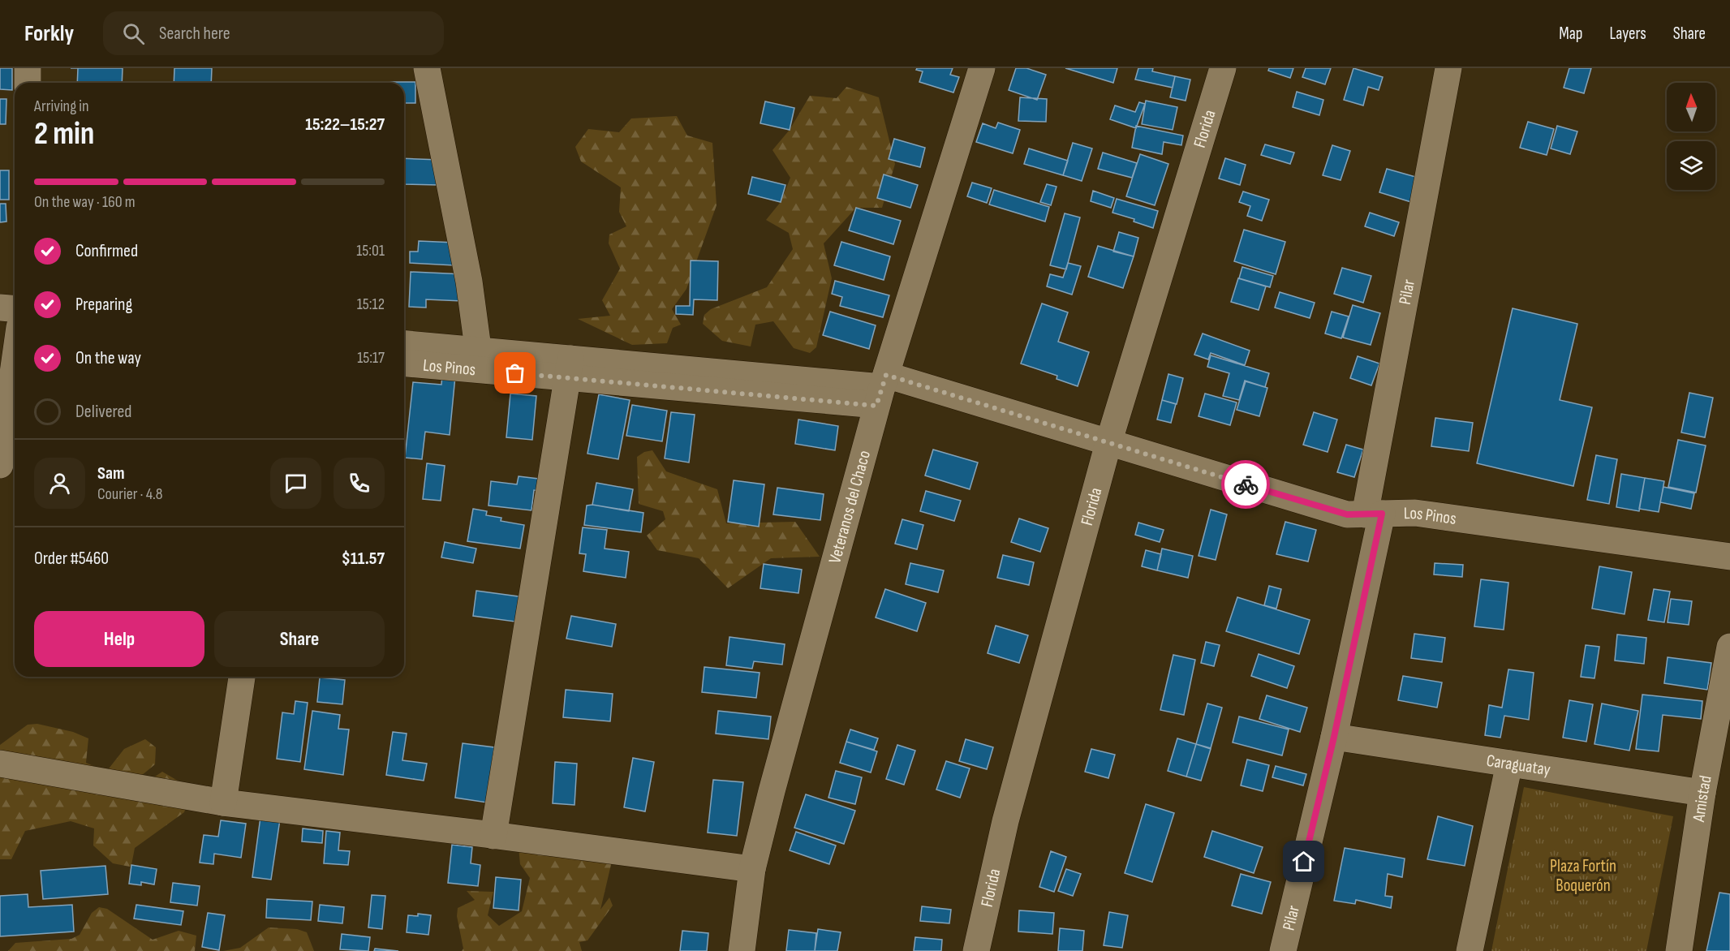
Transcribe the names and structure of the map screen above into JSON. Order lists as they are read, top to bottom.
{
  "streets": {
    "street": [
      "Florida",
      "Pilar",
      "Los Pinos",
      "Veteranos del Chaco",
      "Caraguatay",
      "Amistad"
    ]
  },
  "crossings": [
    ["Florida", "Los Pinos"],
    ["Pilar", "Los Pinos"],
    ["Pilar", "Caraguatay"],
    ["Los Pinos", "Veteranos del Chaco"],
    ["Caraguatay", "Amistad"]
  ],
  "parks": ["Plaza Fortín Boquerón"],
  "north": "top",
  "page": {
    "header": "Forkly",
    "search": "Search here",
    "nav": ["Map", "Layers", "Share"],
    "heading": ["2 min", "Arriving in", "15:22–15:27"],
    "panel": [
      "Sam",
      "Courier · 4.8",
      "Order #5460",
      "$11.57"
    ],
    "bar": "On the way · 160 m",
    "list": [
      ["Confirmed", "15:01"],
      ["Preparing", "15:12"],
      ["On the way", "15:17"],
      "Delivered"
    ],
    "buttons": ["Help", "Share"]
  }
}
